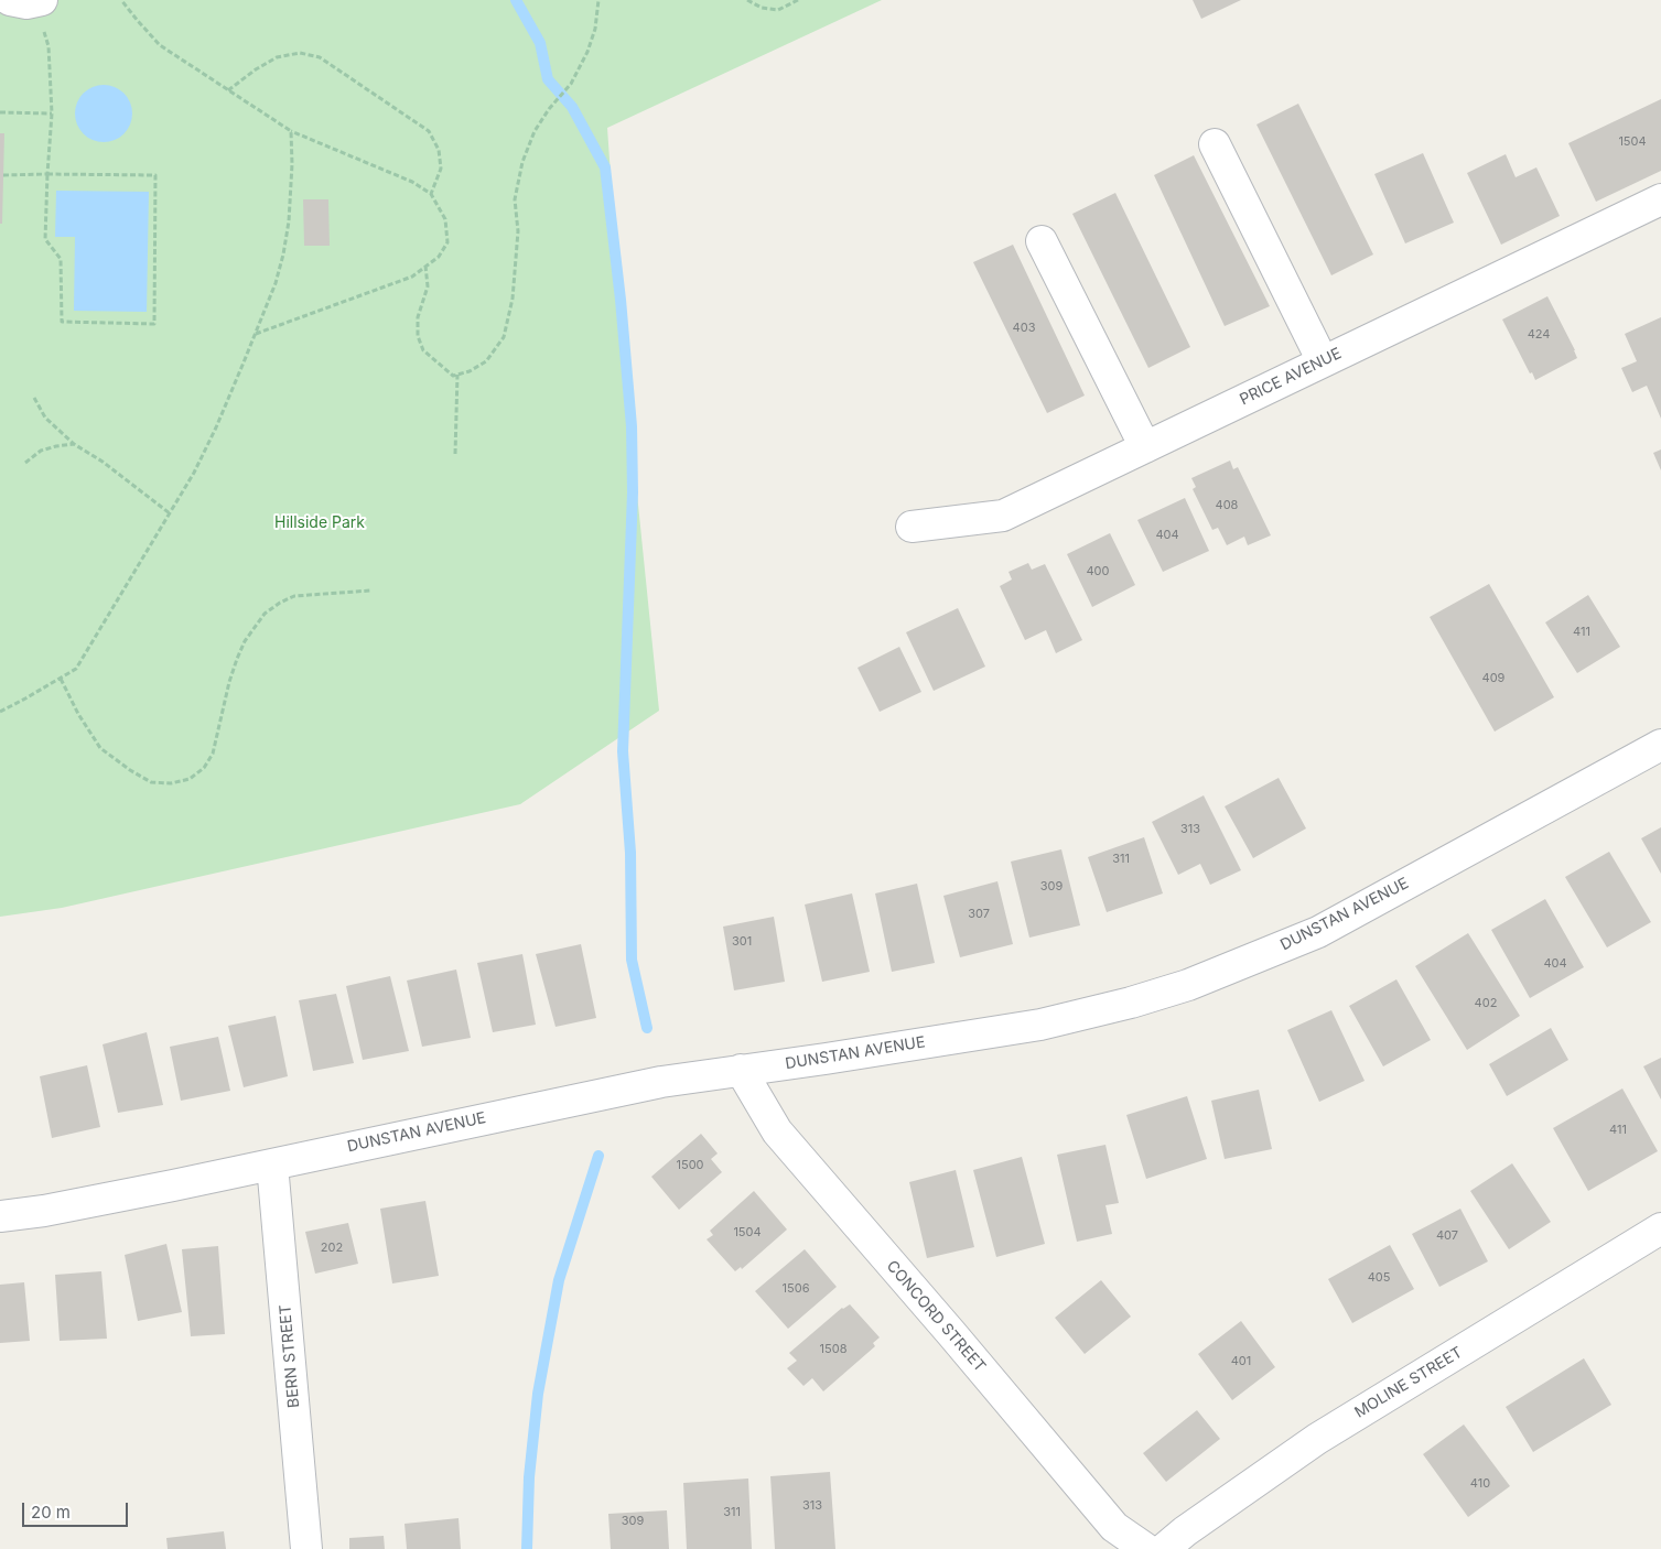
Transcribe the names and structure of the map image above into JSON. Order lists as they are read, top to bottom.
{
  "streets": {
    "street": [
      "PRICE AVENUE",
      "DUNSTAN AVENUE",
      "CONCORD STREET",
      "BERN STREET",
      "MOLINE STREET"
    ]
  },
  "crossings": [
    ["DUNSTAN AVENUE", "CONCORD STREET"],
    ["DUNSTAN AVENUE", "BERN STREET"]
  ],
  "parks": ["Hillside Park"],
  "house_numbers": [
    "1504",
    "403",
    "424",
    "408",
    "404",
    "400",
    "411",
    "409",
    "313",
    "311",
    "309",
    "307",
    "301",
    "404",
    "402",
    "411",
    "1500",
    "1504",
    "407",
    "202",
    "405",
    "1506",
    "1508",
    "401",
    "410",
    "313",
    "311",
    "309"
  ],
  "scale_bar": "20 m"
}
